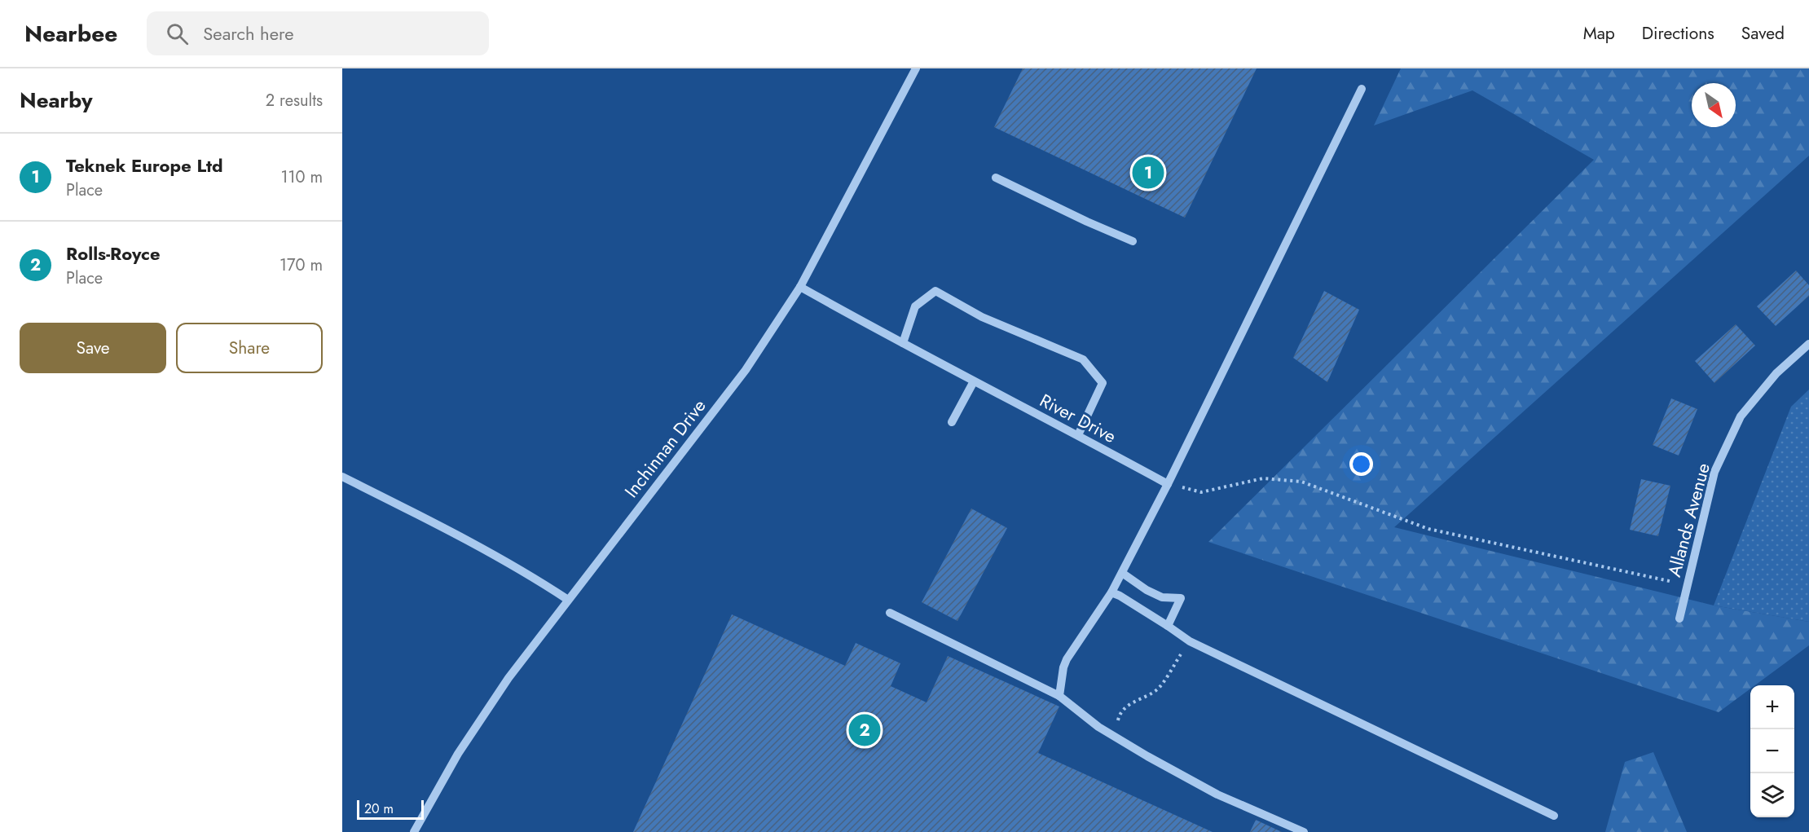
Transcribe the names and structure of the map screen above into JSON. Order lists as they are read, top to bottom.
{
  "streets": {
    "street": ["River Drive", "Inchinnan Drive", "Allands Avenue"]
  },
  "crossings": [
    ["River Drive", "Inchinnan Drive"]
  ],
  "scale_bar": "20 m",
  "north": "bottom right",
  "page": {
    "header": "Nearbee",
    "search": "Search here",
    "nav": ["Map", "Directions", "Saved"],
    "heading": ["Nearby", "2 results"],
    "list": [
      {
        "mark": "1",
        "name": "Teknek Europe Ltd",
        "note": "Place",
        "value": "110 m"
      },
      {
        "mark": "2",
        "name": "Rolls-Royce",
        "note": "Place",
        "value": "170 m"
      }
    ],
    "pins": ["1", "2"],
    "buttons": ["Save", "Share"],
    "map_buttons": ["+", "−"],
    "scale": "20 m"
  }
}
